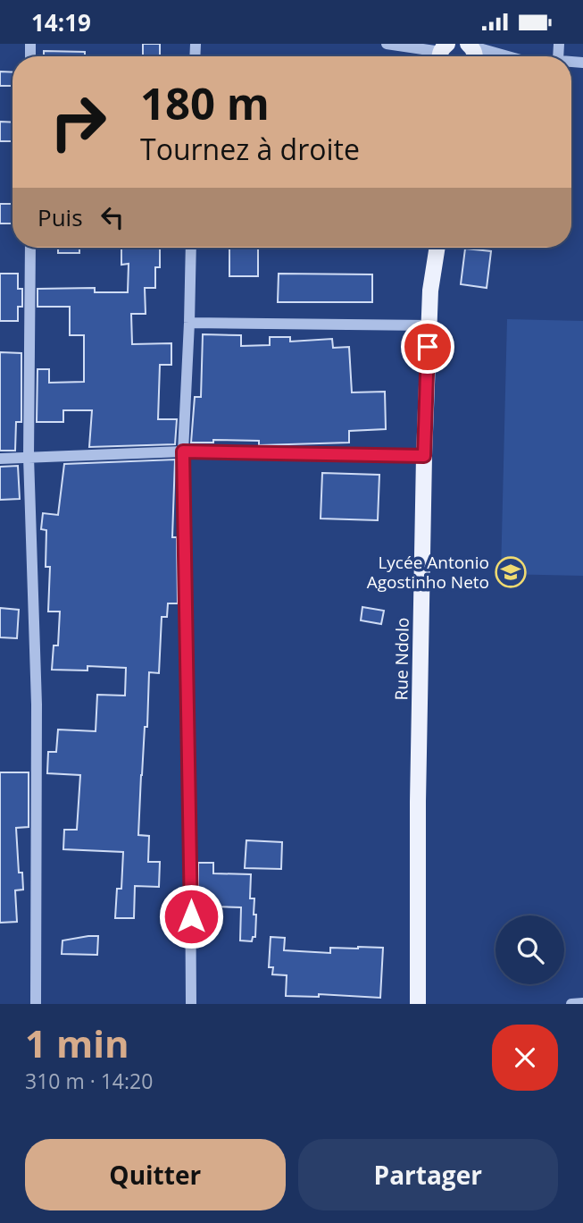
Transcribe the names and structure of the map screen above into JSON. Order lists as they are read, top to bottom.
{
  "streets": {
    "main road": ["Rue Ndolo"]
  },
  "places": {
    "school or university": ["Lycée Antonio Agostinho Neto"]
  },
  "page": {
    "status": "14:19",
    "turn": ["180 m", "Tournez à droite"],
    "then": "Puis",
    "heading": ["1 min", "310 m · 14:20"],
    "buttons": ["Quitter", "Partager"]
  }
}
